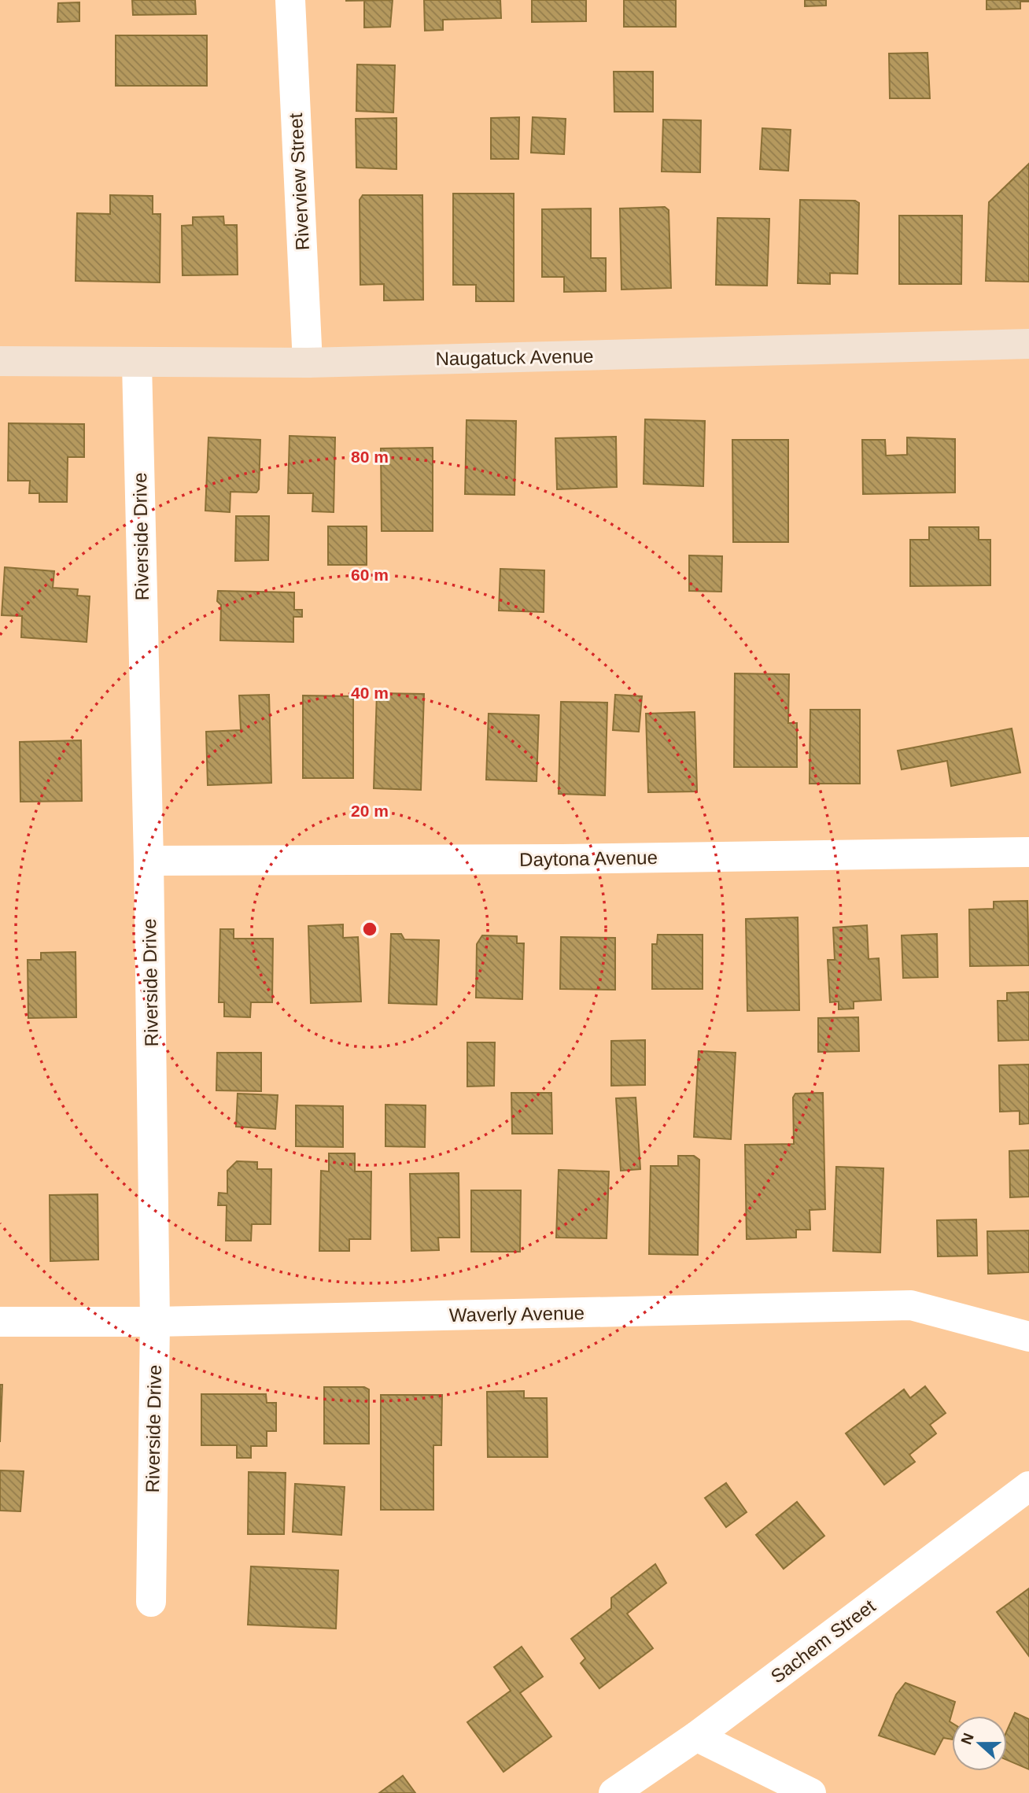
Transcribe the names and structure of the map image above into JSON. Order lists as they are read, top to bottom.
{
  "streets": {
    "main road": ["Naugatuck Avenue"],
    "street": [
      "Riverview Street",
      "Riverside Drive",
      "Daytona Avenue",
      "Waverly Avenue",
      "Sachem Street"
    ]
  },
  "crossings": [
    ["Riverview Street", "Naugatuck Avenue"],
    ["Naugatuck Avenue", "Riverside Drive"],
    ["Riverside Drive", "Daytona Avenue"],
    ["Riverside Drive", "Waverly Avenue"]
  ],
  "north": "left",
  "rings": [
    "80 m",
    "60 m",
    "40 m",
    "20 m"
  ]
}
